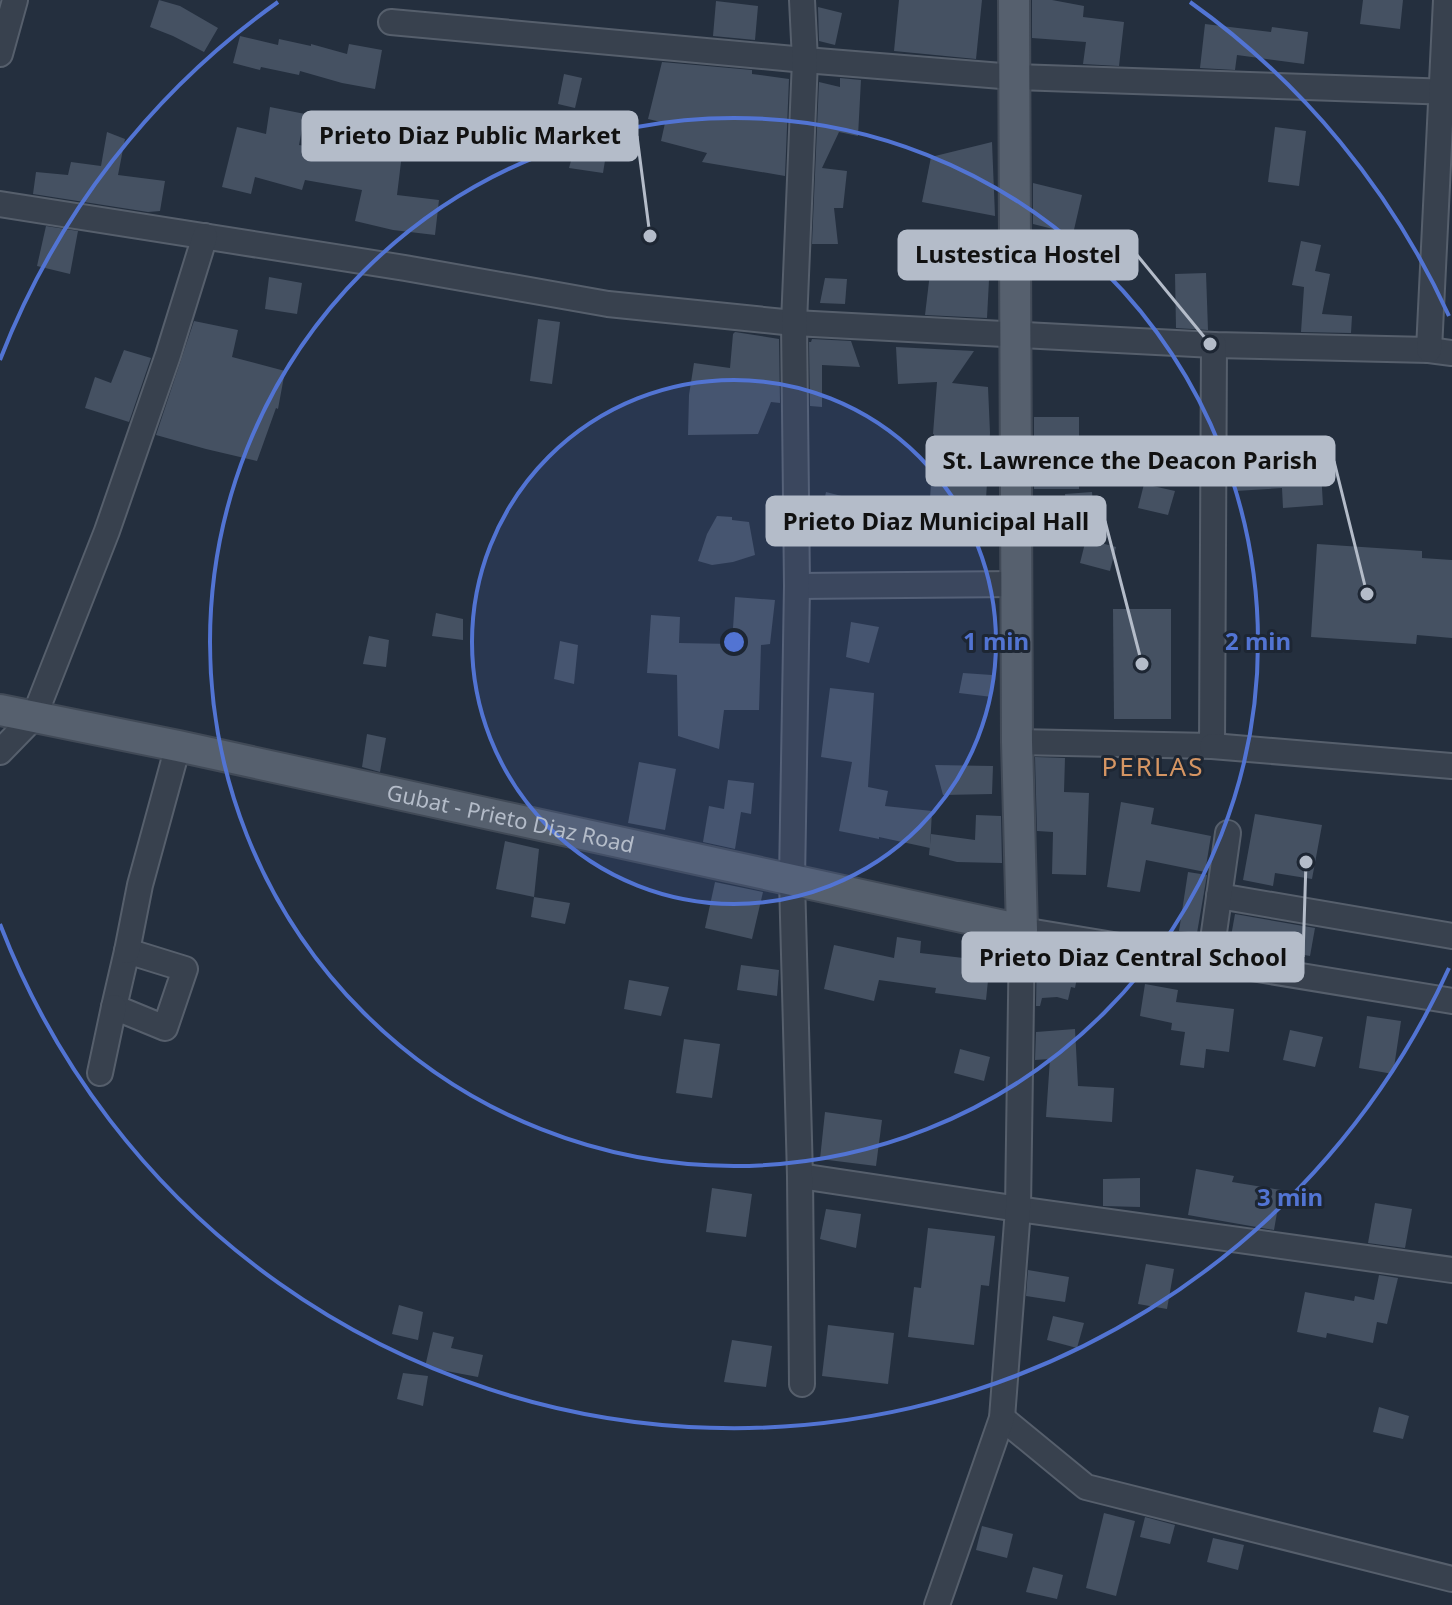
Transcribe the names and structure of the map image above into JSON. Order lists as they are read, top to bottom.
{
  "streets": {
    "main road": ["Gubat - Prieto Diaz Road"]
  },
  "districts": ["PERLAS"],
  "places": [
    "Prieto Diaz Public Market",
    "Lustestica Hostel",
    "St. Lawrence the Deacon Parish",
    "Prieto Diaz Municipal Hall",
    "Prieto Diaz Central School"
  ],
  "rings": ["1 min", "2 min", "3 min"]
}
